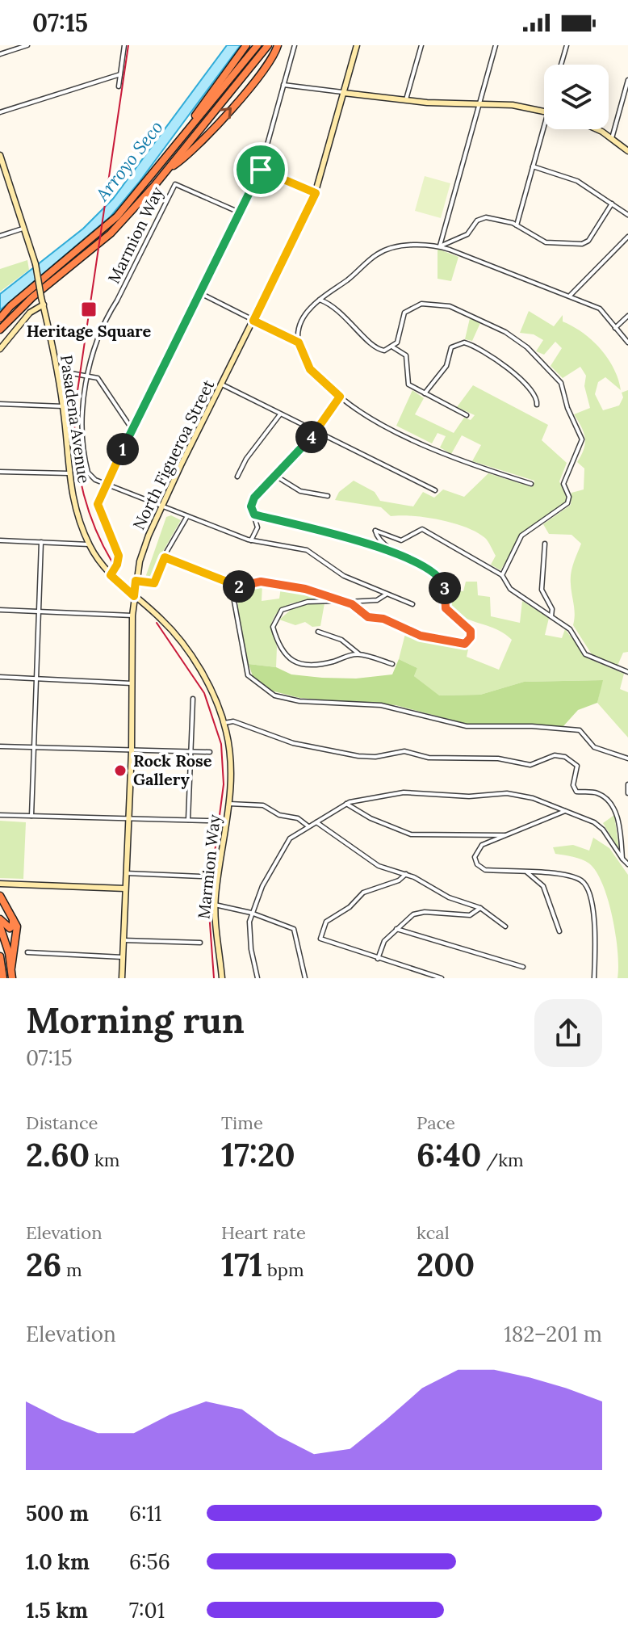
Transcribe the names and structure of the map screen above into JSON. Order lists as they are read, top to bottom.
{
  "streets": {
    "main road": ["Marmion Way", "Pasadena Avenue", "North Figueroa Street"]
  },
  "crossings": [
    ["Marmion Way", "Pasadena Avenue"],
    ["Marmion Way", "North Figueroa Street"],
    ["Pasadena Avenue", "North Figueroa Street"]
  ],
  "water": ["Arroyo Seco"],
  "places": {
    "transit": ["Heritage Square"],
    "other": ["Rock Rose Gallery"]
  },
  "page": {
    "status": "07:15",
    "pins": [
      "4",
      "1",
      "2",
      "3"
    ],
    "heading": ["Morning run", "07:15"],
    "stats": [
      ["Distance", "2.60 km"],
      ["Time", "17:20"],
      ["Pace", "6:40 /km"],
      ["Elevation", "26 m"],
      ["Heart rate", "171 bpm"],
      ["kcal", "200"]
    ],
    "chart": ["Elevation", "182–201 m"],
    "list": [
      {
        "name": "500 m",
        "note": "6:11"
      },
      {
        "name": "1.0 km",
        "note": "6:56"
      },
      {
        "name": "1.5 km",
        "note": "7:01"
      }
    ]
  }
}
